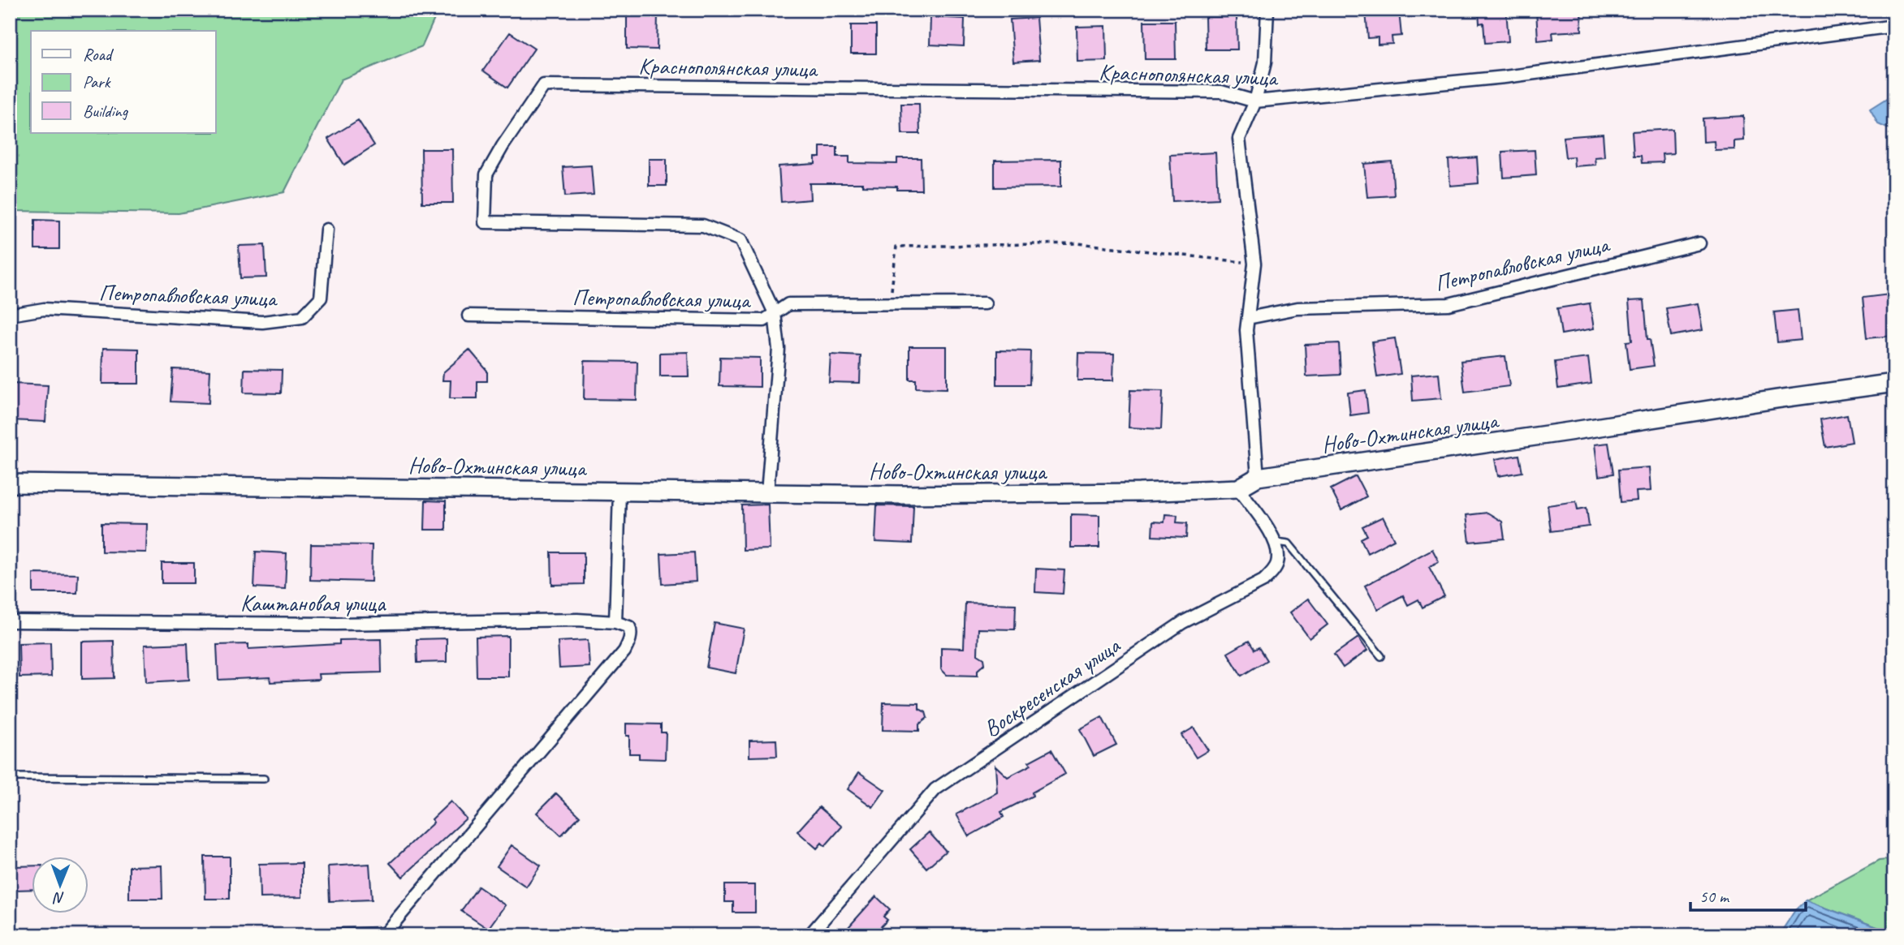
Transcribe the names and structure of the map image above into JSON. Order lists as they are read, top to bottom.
{
  "streets": {
    "street": [
      "Краснополянская улица",
      "Петропавловская улица",
      "Ново-Охтинская улица",
      "Каштановая улица",
      "Воскресенская улица"
    ]
  },
  "crossings": [
    ["Краснополянская улица", "Петропавловская улица"]
  ],
  "legend": ["Road", "Park", "Building"],
  "scale_bar": "50 m",
  "north": "bottom"
}
